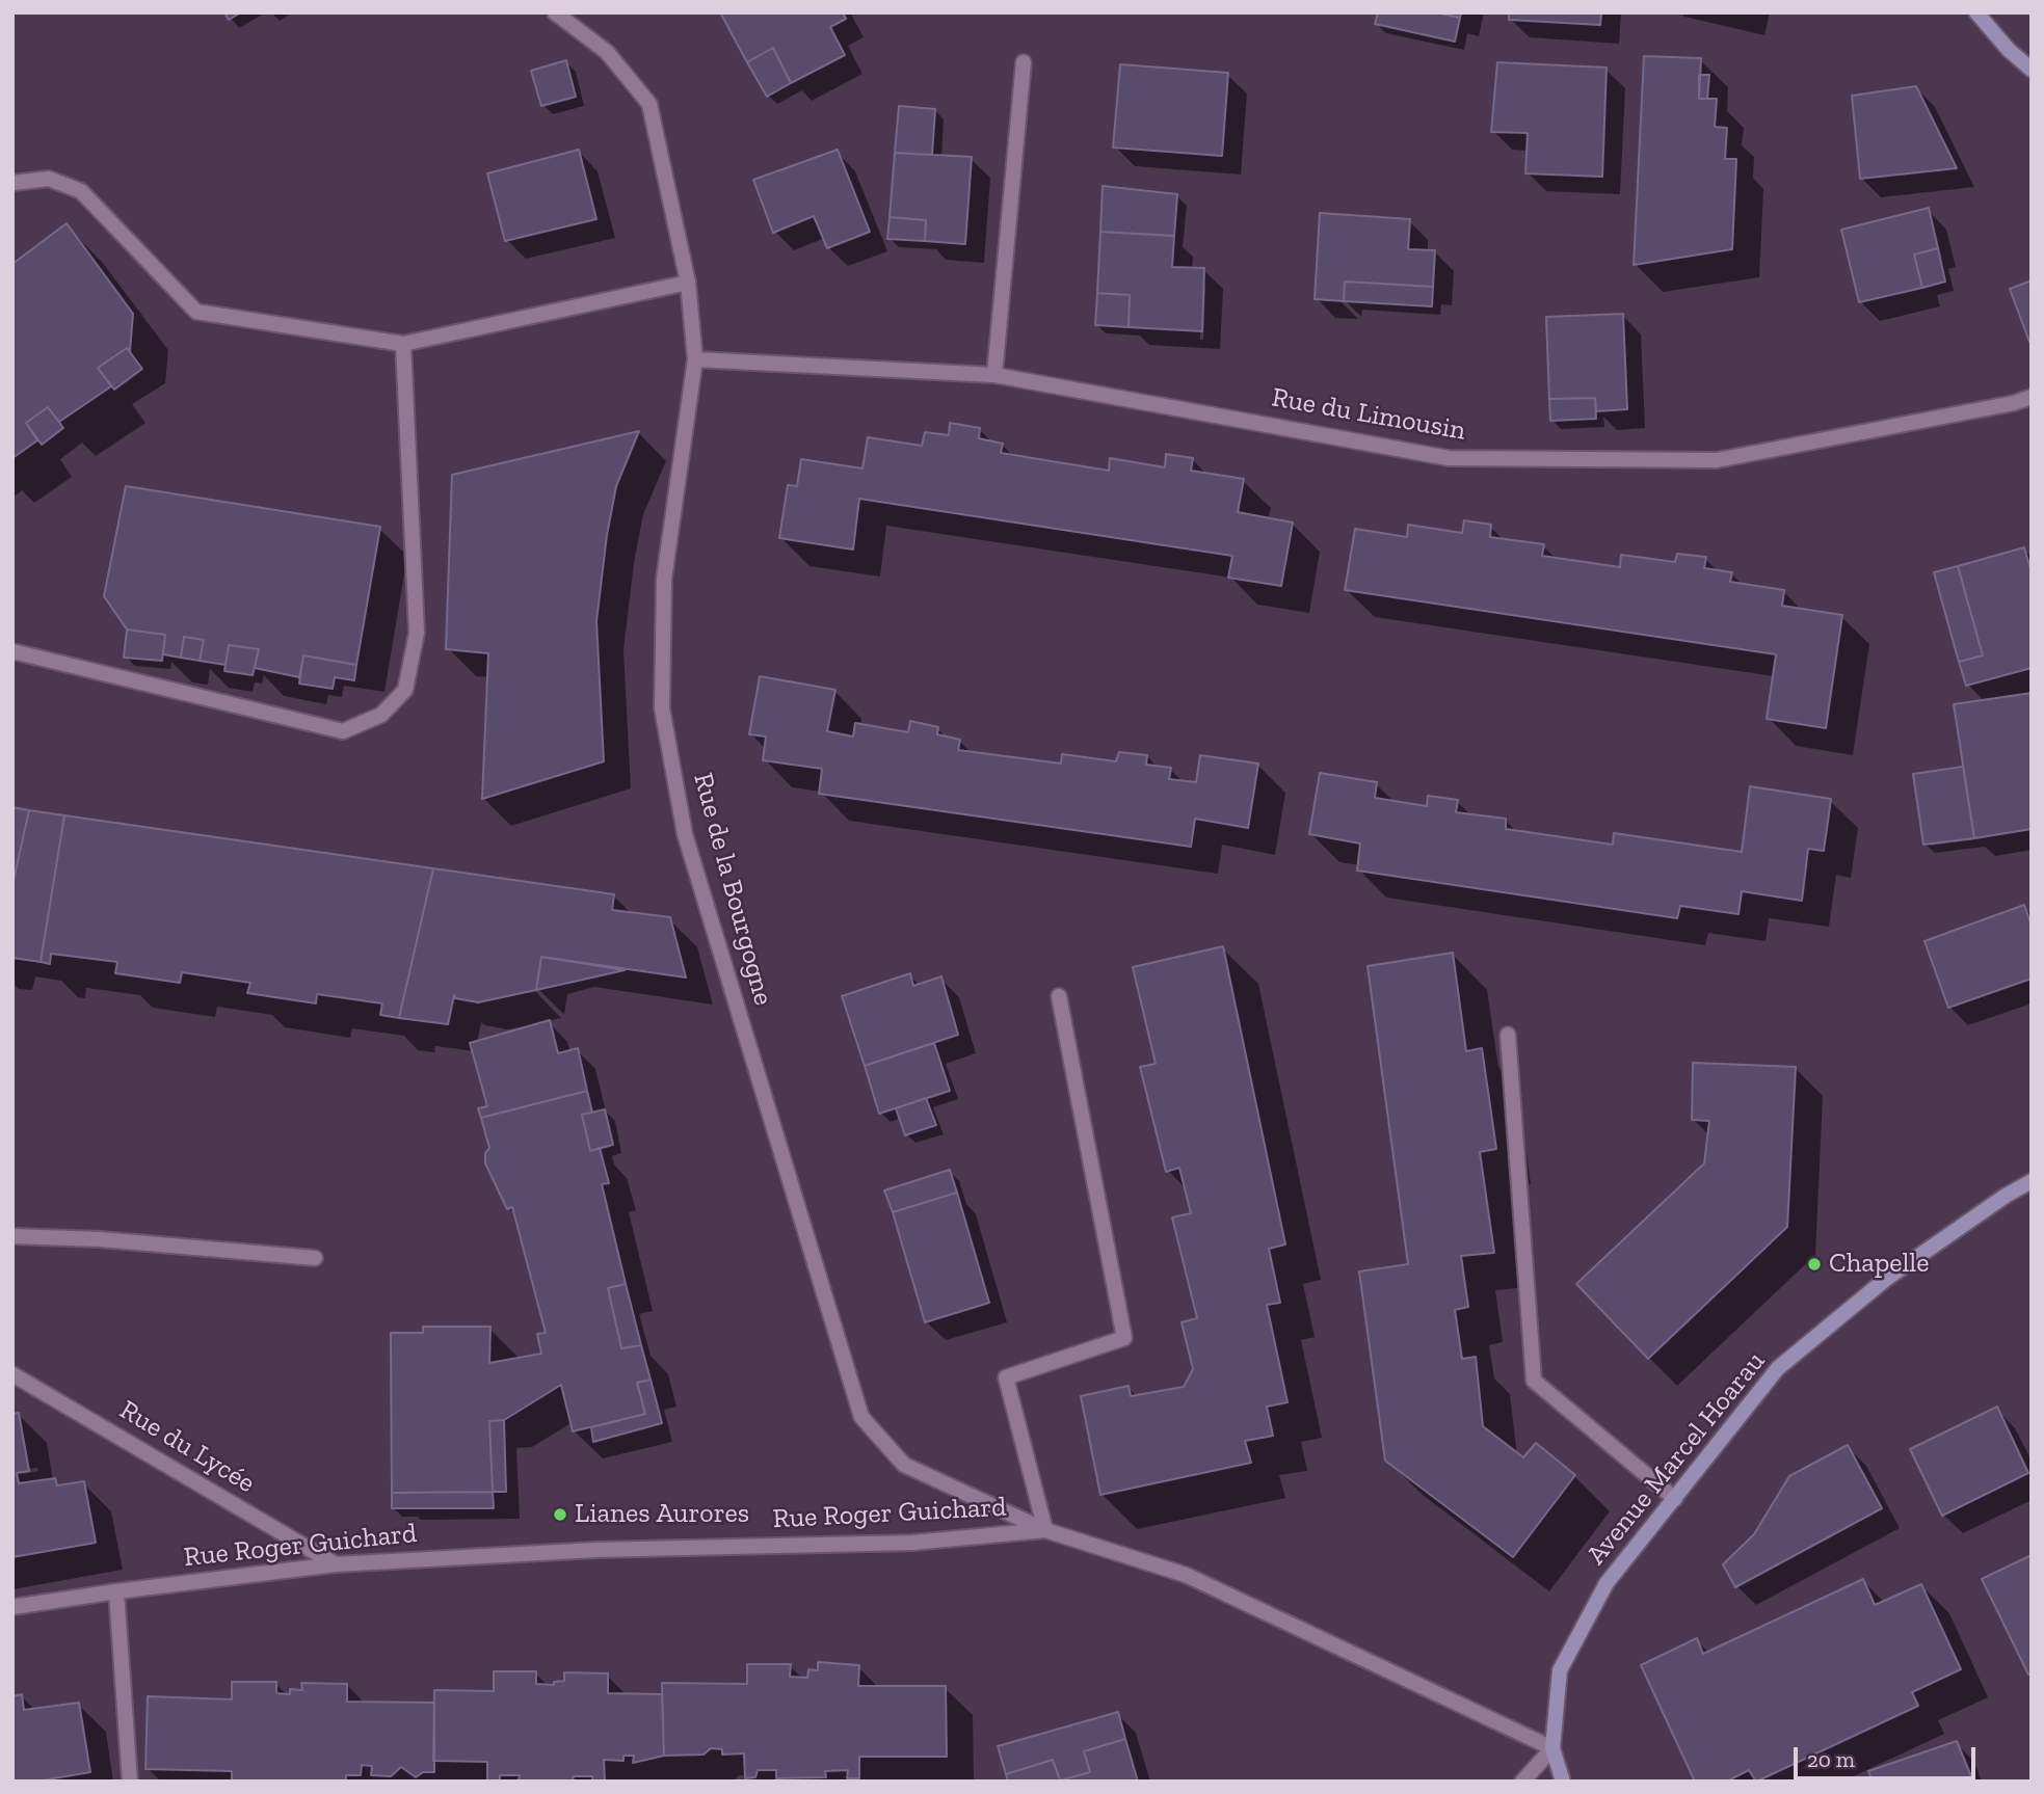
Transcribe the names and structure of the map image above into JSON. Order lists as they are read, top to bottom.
{
  "streets": {
    "main road": ["Avenue Marcel Hoarau"],
    "street": [
      "Rue du Limousin",
      "Rue de la Bourgogne",
      "Rue du Lycée",
      "Rue Roger Guichard"
    ]
  },
  "crossings": [
    ["Rue du Limousin", "Rue de la Bourgogne"],
    ["Rue de la Bourgogne", "Rue Roger Guichard"],
    ["Rue du Lycée", "Rue Roger Guichard"],
    ["Avenue Marcel Hoarau", "Rue Roger Guichard"]
  ],
  "places": ["Chapelle", "Lianes Aurores"],
  "scale_bar": "20 m"
}
